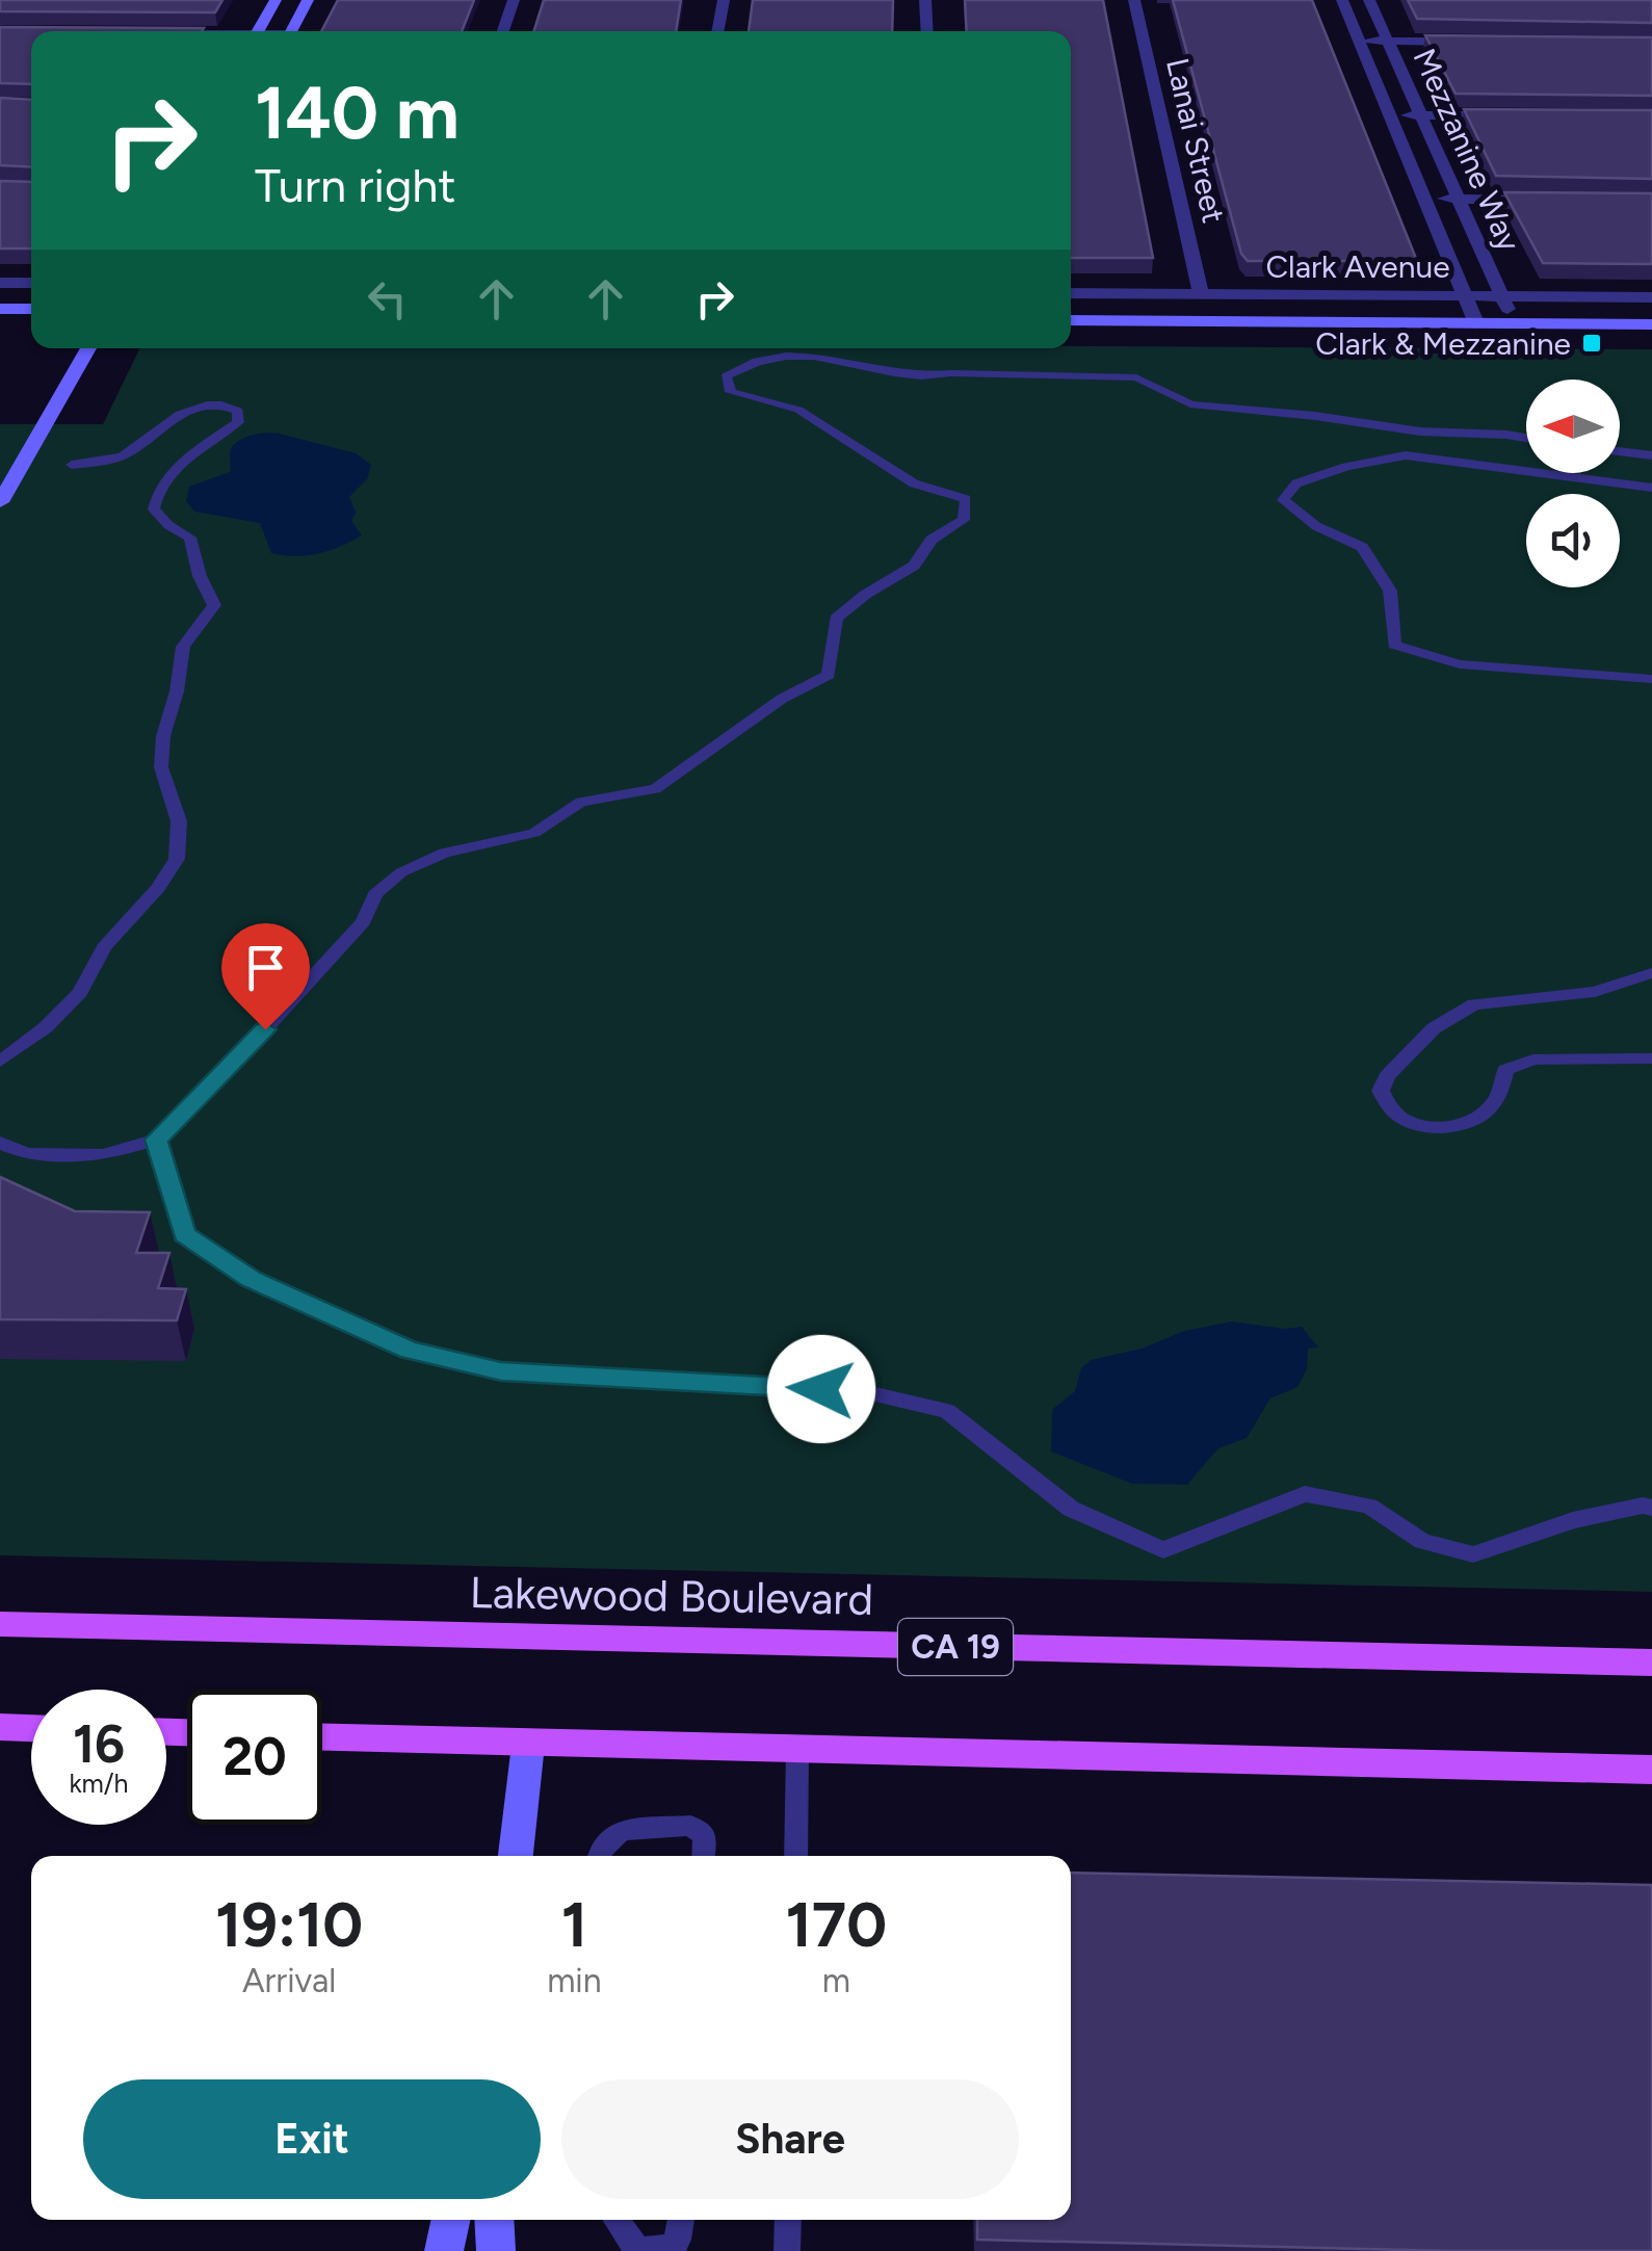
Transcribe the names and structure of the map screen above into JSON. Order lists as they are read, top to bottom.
{
  "streets": {
    "main road": ["Clark Avenue", "Lakewood Boulevard", "CA 19"],
    "street": ["Lanai Street", "Mezzanine Way"]
  },
  "crossings": [
    ["Lanai Street", "Clark Avenue"],
    ["Mezzanine Way", "Clark Avenue"]
  ],
  "places": {
    "transit": ["Clark & Mezzanine"]
  },
  "north": "left",
  "page": {
    "turn": ["140 m", "Turn right"],
    "speed": "16 km/h",
    "limit": "20",
    "eta": [
      "19:10",
      "Arrival",
      "1",
      "min",
      "170",
      "m"
    ],
    "buttons": ["Exit", "Share"]
  }
}
